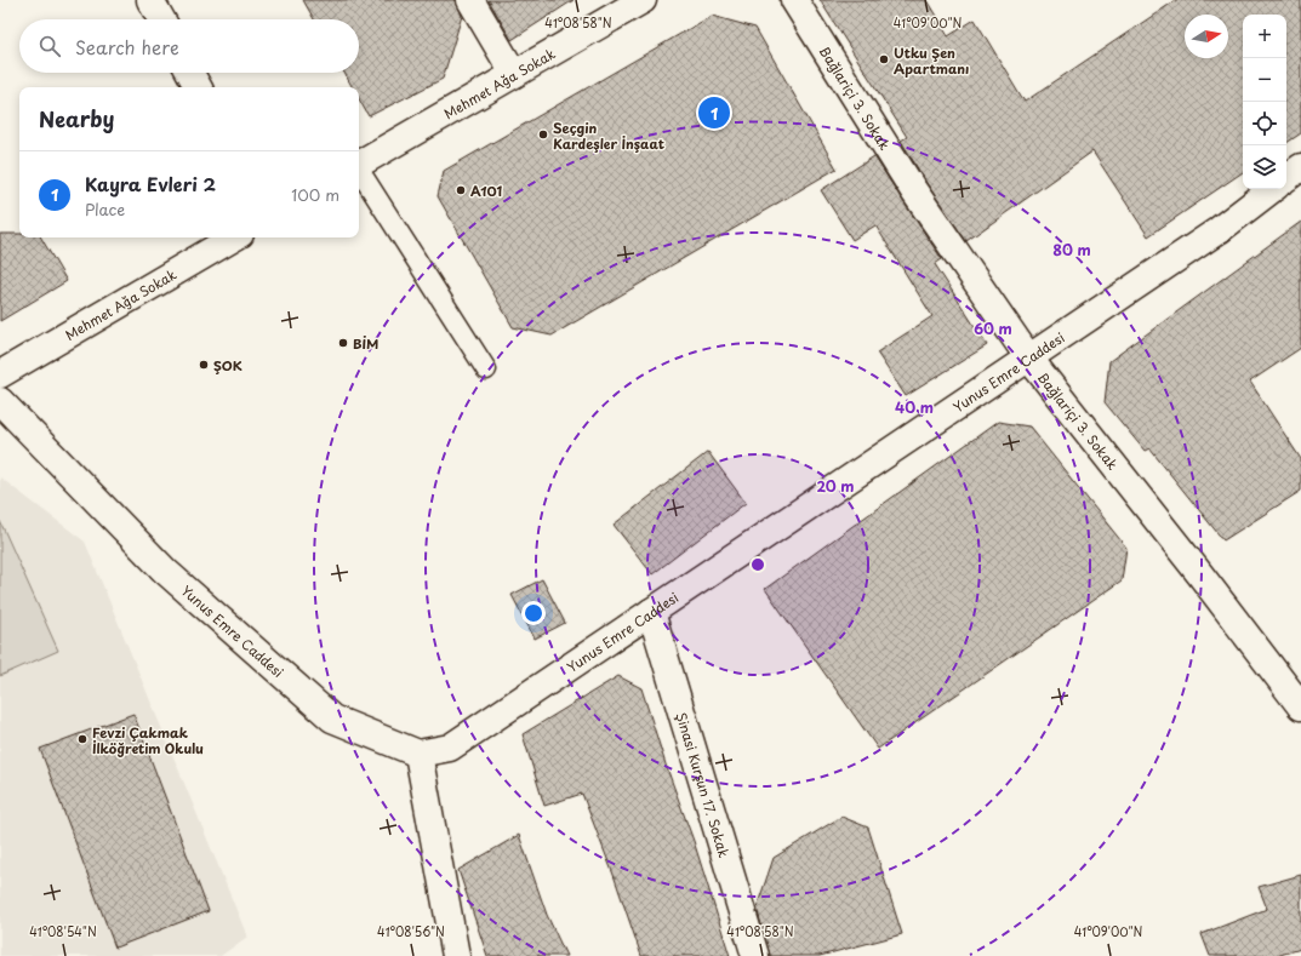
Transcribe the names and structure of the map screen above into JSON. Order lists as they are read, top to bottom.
{
  "streets": {
    "street": [
      "Mehmet Ağa Sokak",
      "Bağlariçi 3. Sokak",
      "Yunus Emre Caddesi",
      "Şinasi Kurşun 17. Sokak"
    ]
  },
  "crossings": [
    ["Bağlariçi 3. Sokak", "Yunus Emre Caddesi"],
    ["Yunus Emre Caddesi", "Şinasi Kurşun 17. Sokak"]
  ],
  "places": [
    "Utku Şen Apartmanı",
    "Seçgin Kardeşler İnşaat",
    "A101",
    "BİM",
    "ŞOK",
    "Fevzi Çakmak İlköğretim Okulu"
  ],
  "north": "right",
  "page": {
    "map_buttons": ["+", "−"],
    "search": "Search here",
    "heading": "Nearby",
    "pins": "1",
    "list": [
      {
        "mark": "1",
        "name": "Kayra Evleri 2",
        "note": "Place",
        "value": "100 m"
      }
    ]
  },
  "coordinates": [
    "41°08'58\"N",
    "41°09'00\"N",
    "41°08'54\"N",
    "41°08'56\"N"
  ],
  "rings": [
    "80 m",
    "60 m",
    "40 m",
    "20 m"
  ]
}
